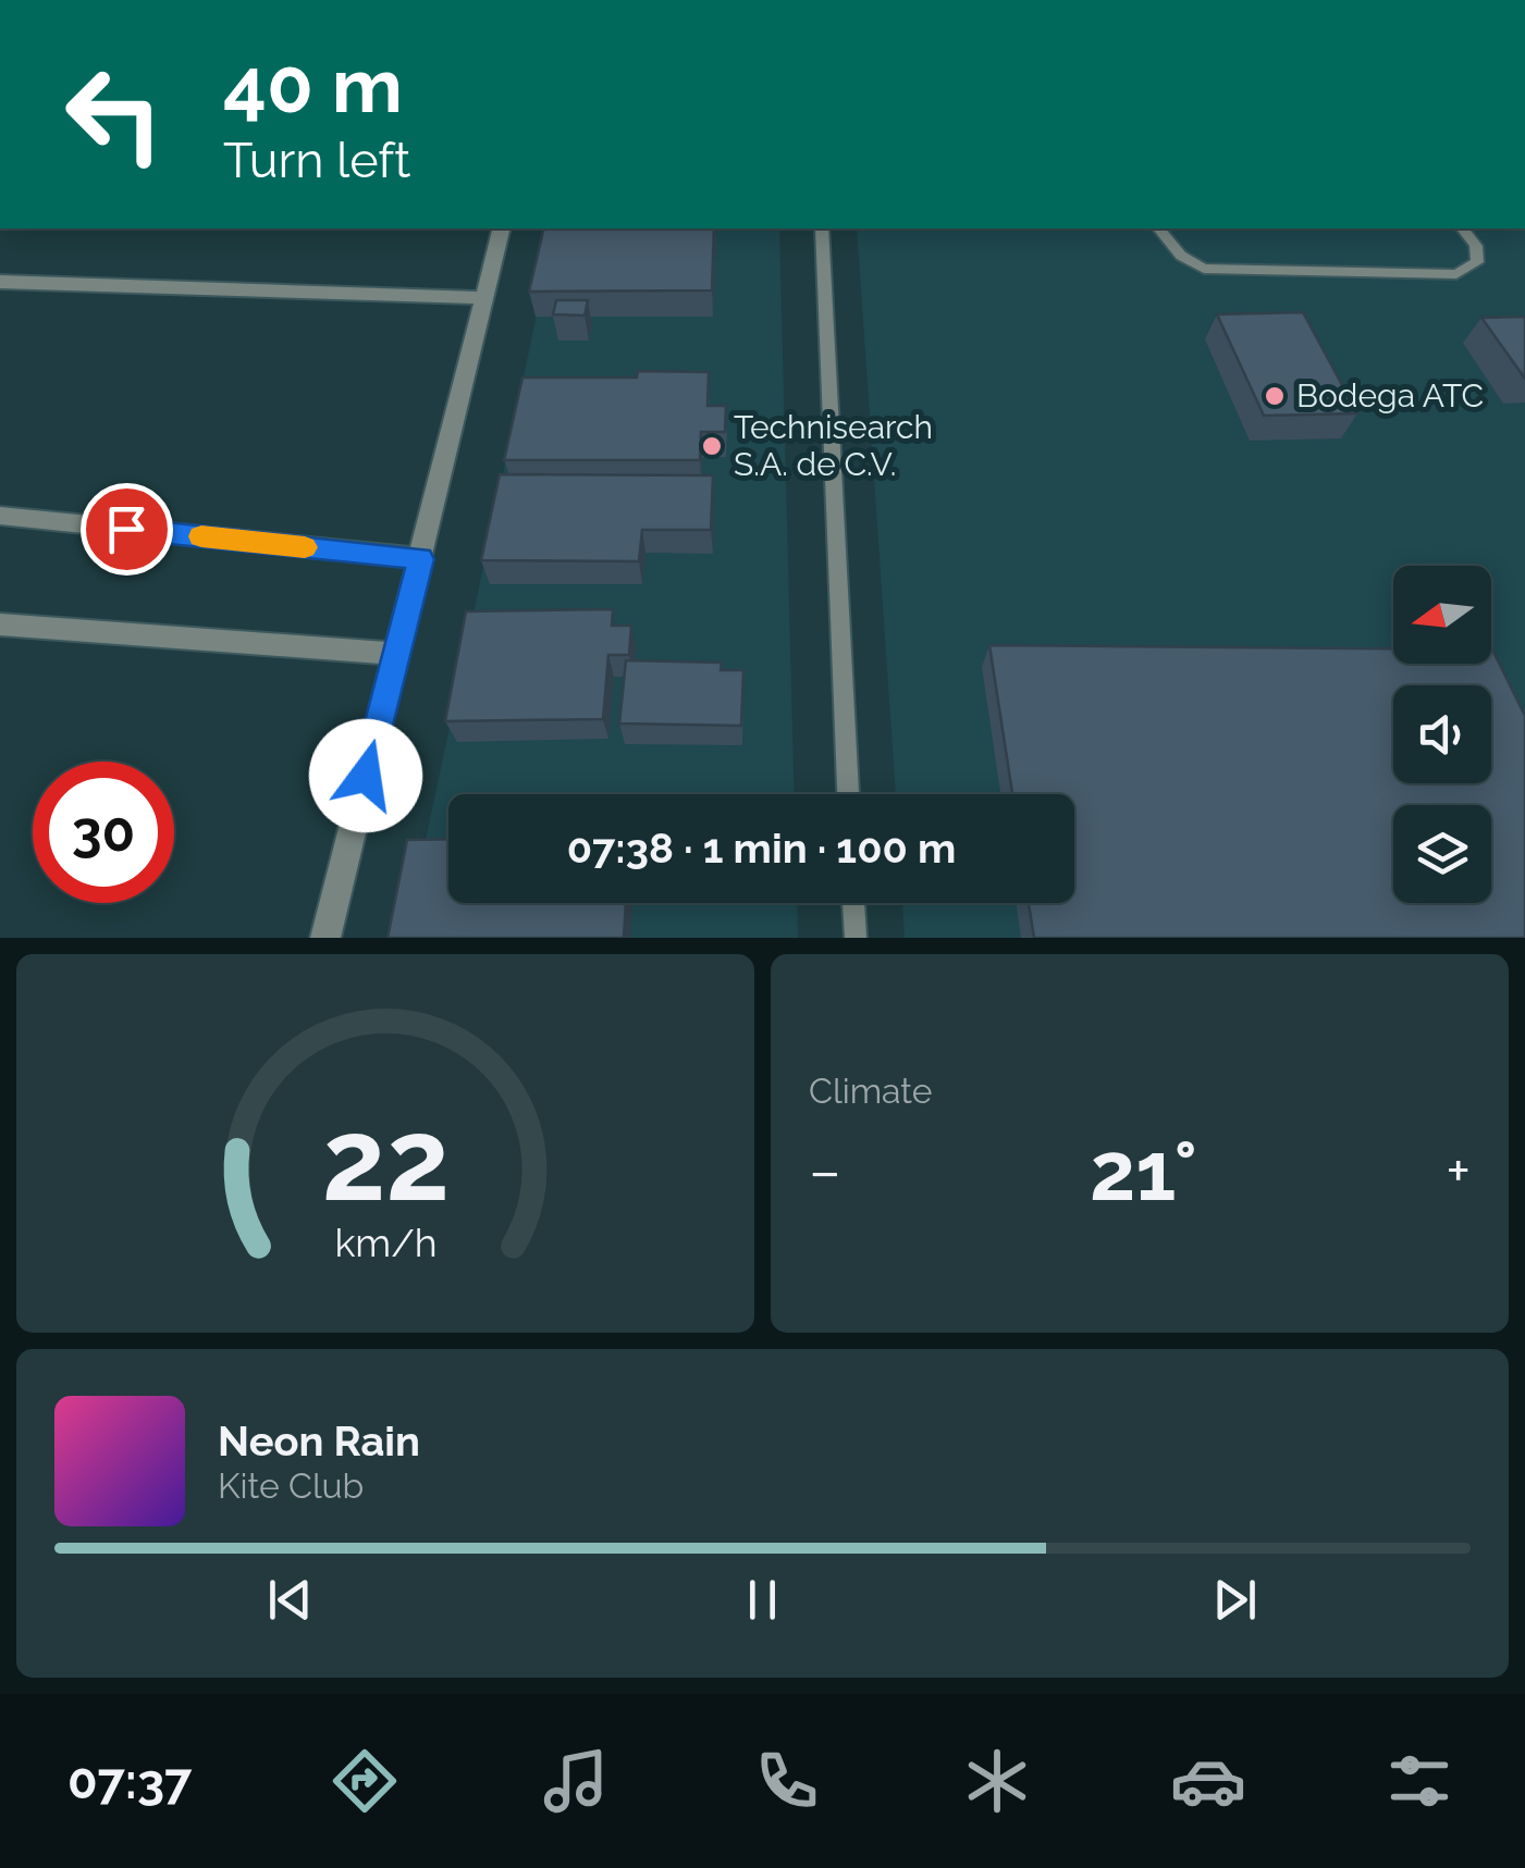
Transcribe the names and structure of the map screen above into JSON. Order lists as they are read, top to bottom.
{
  "places": ["Bodega ATC", "Technisearch S.A. de C.V."],
  "north": "left",
  "page": {
    "turn": ["40 m", "Turn left"],
    "limit": "30",
    "trip": "07:38 · 1 min · 100 m",
    "tile": "Climate",
    "heat": ["−", "21°", "+"],
    "song": ["Neon Rain", "Kite Club"],
    "tabs": "07:37",
    "gauge": ["22", "km/h"]
  }
}
